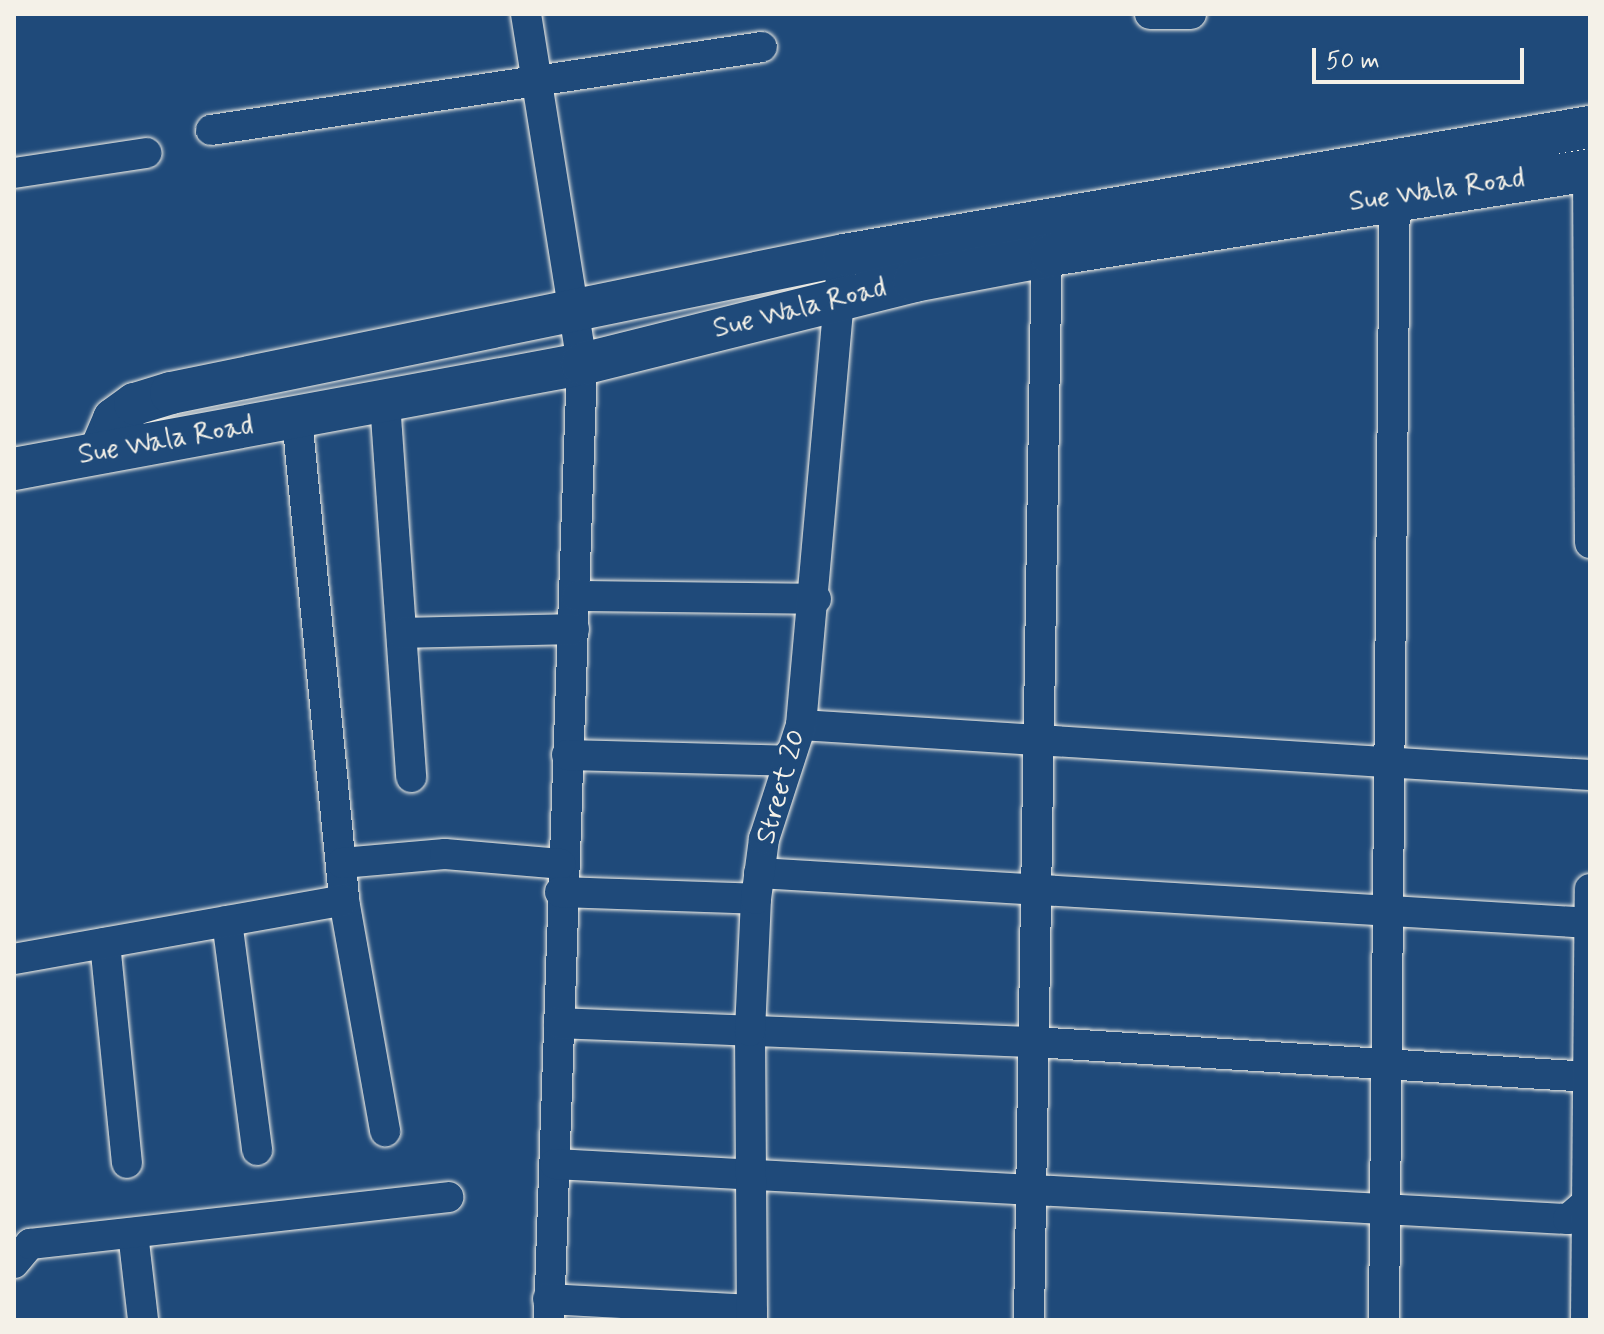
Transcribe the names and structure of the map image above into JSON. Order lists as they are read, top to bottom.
{
  "streets": {
    "street": ["Sue Wala Road", "Street 20"]
  },
  "crossings": [
    ["Sue Wala Road", "Street 20"]
  ],
  "scale_bar": "50 m"
}
